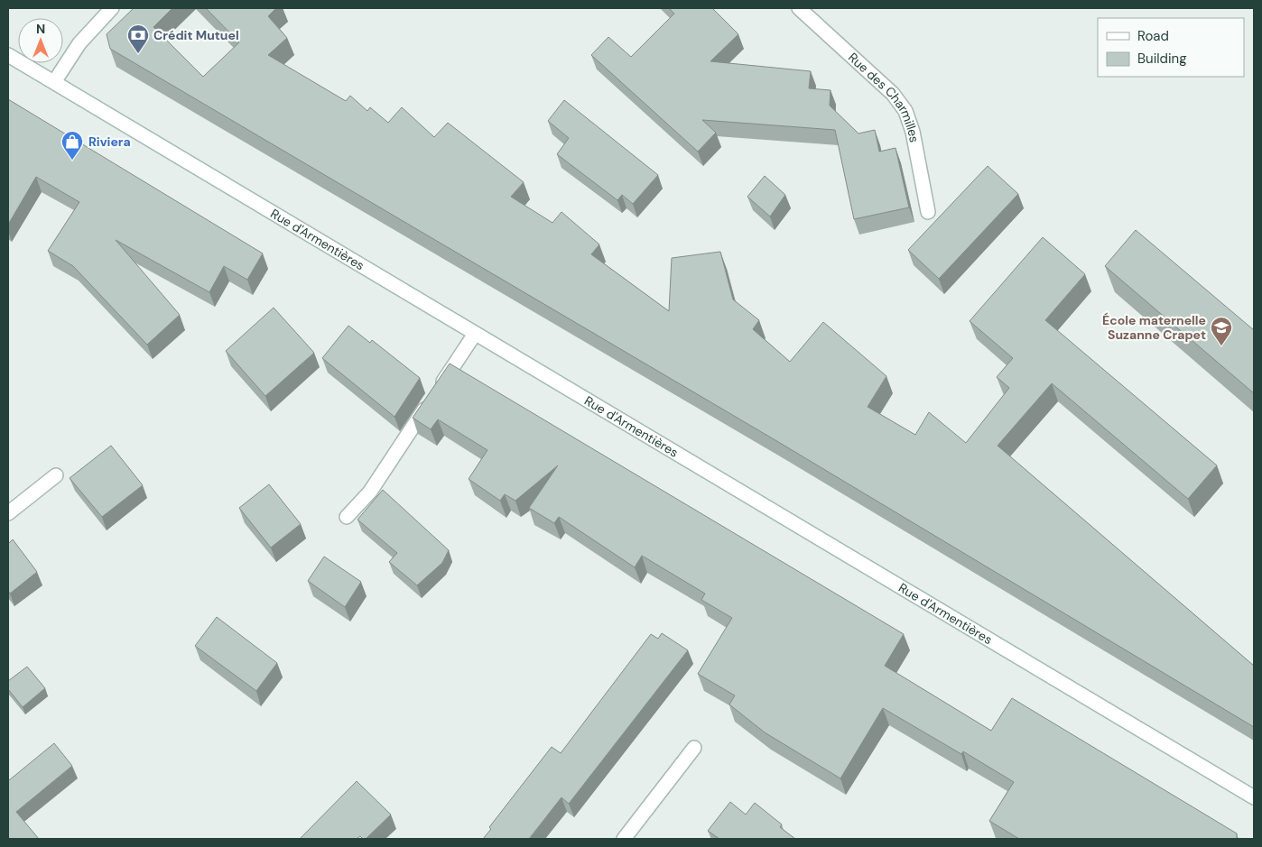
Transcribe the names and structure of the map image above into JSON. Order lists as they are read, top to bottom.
{
  "streets": {
    "main road": ["Rue des Charmilles", "Rue d'Armentières"]
  },
  "places": {
    "bank": ["Crédit Mutuel"],
    "shop": ["Riviera"],
    "school or university": ["École maternelle Suzanne Crapet"]
  },
  "legend": ["Road", "Building"],
  "north": "top"
}
